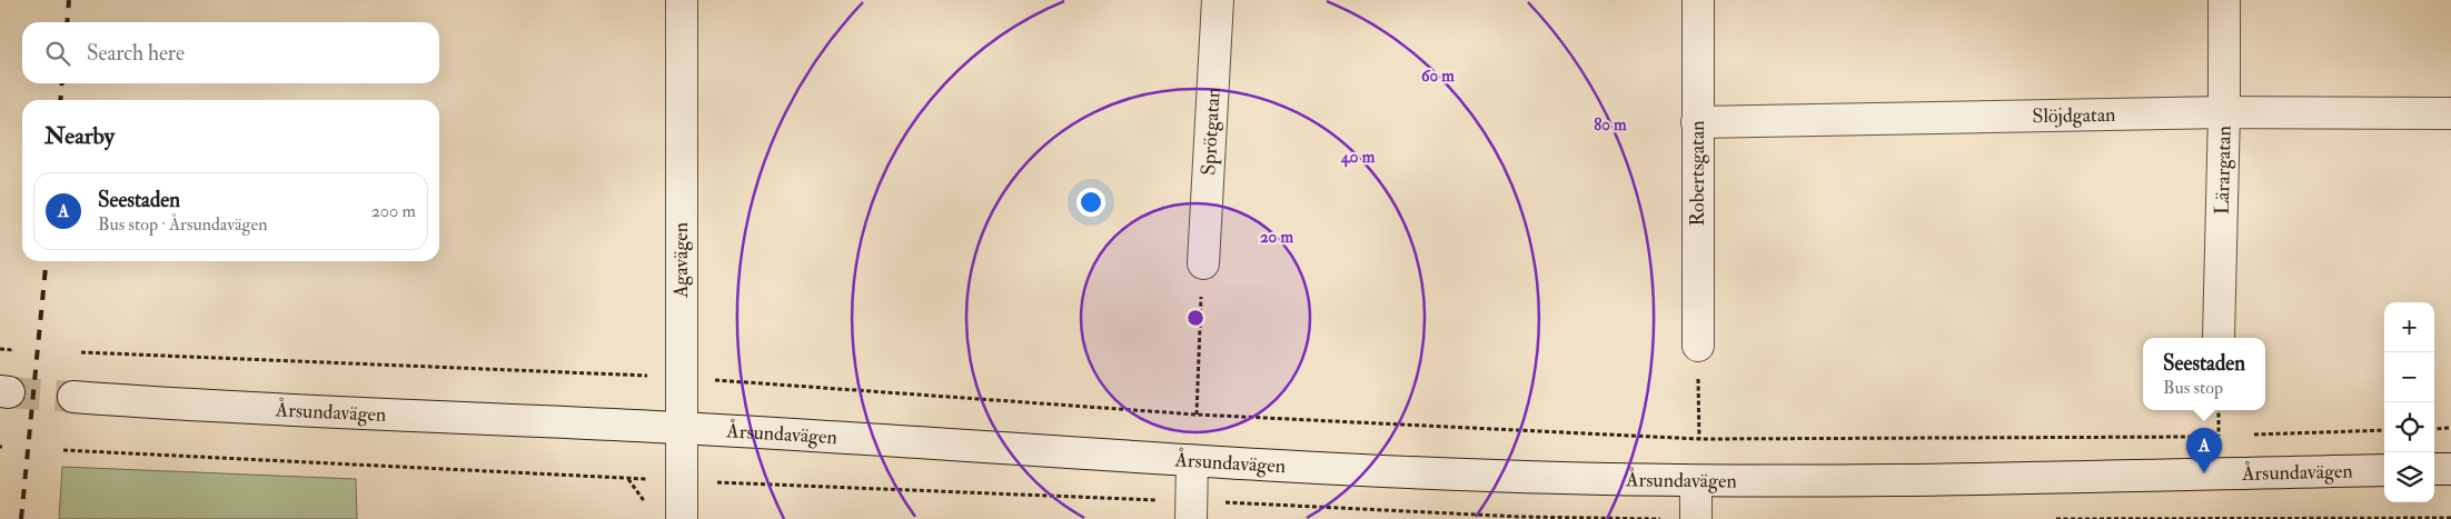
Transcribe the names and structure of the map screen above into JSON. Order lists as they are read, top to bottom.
{
  "streets": {
    "street": [
      "Slöjdgatan",
      "Sprötgatan",
      "Lärargatan",
      "Robertsgatan",
      "Agavägen",
      "Årsundavägen"
    ]
  },
  "crossings": [
    ["Slöjdgatan", "Lärargatan"],
    ["Slöjdgatan", "Robertsgatan"],
    ["Agavägen", "Årsundavägen"]
  ],
  "page": {
    "search": "Search here",
    "heading": "Nearby",
    "list": [
      {
        "mark": "A",
        "name": "Seestaden",
        "note": "Bus stop · Årsundavägen",
        "value": "200 m"
      }
    ],
    "map_buttons": ["+", "−"],
    "popup": ["Seestaden", "Bus stop"],
    "pins": "A"
  },
  "rings": [
    "60 m",
    "80 m",
    "40 m",
    "20 m"
  ]
}
